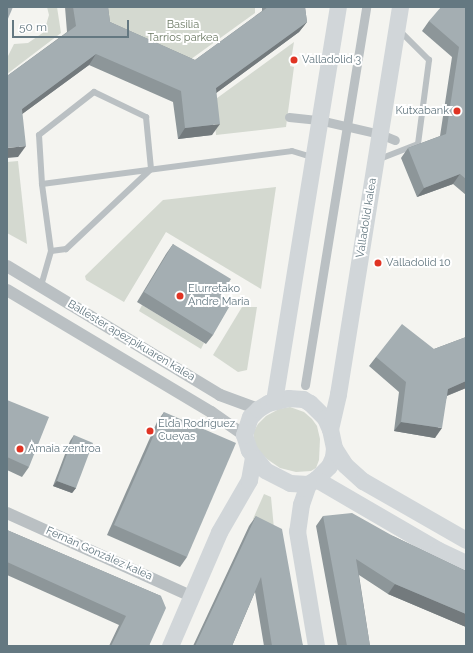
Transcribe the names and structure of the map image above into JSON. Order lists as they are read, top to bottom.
{
  "streets": {
    "main road": ["Valladolid kalea"],
    "street": ["Ballester apezpikuaren kalea", "Fernán González kalea"]
  },
  "crossings": [
    ["Valladolid kalea", "Ballester apezpikuaren kalea"]
  ],
  "parks": ["Basilia Tarrios parkea"],
  "places": [
    "Valladolid 3",
    "Kutxabank",
    "Valladolid 10",
    "Elurretako Andre Maria",
    "Elda Rodríguez Cuevas",
    "Amaia zentroa"
  ],
  "scale_bar": "50 m"
}
